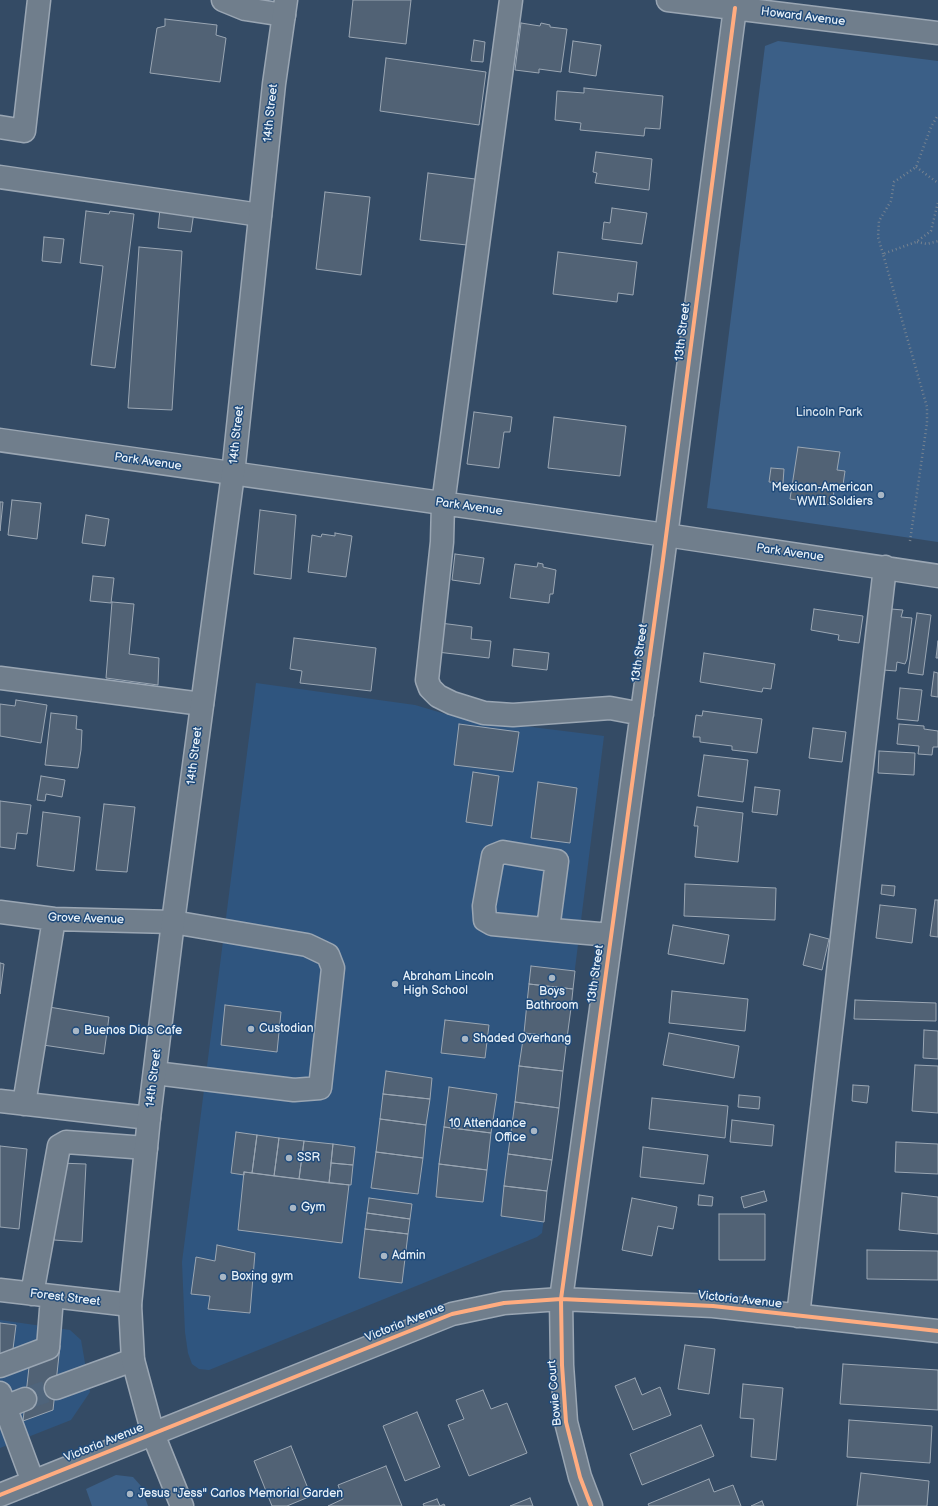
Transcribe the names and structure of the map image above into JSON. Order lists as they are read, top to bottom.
{
  "streets": {
    "street": [
      "Howard Avenue",
      "14th Street",
      "13th Street",
      "Park Avenue",
      "Grove Avenue",
      "Forest Street",
      "Victoria Avenue",
      "Bowie Court"
    ]
  },
  "crossings": [
    ["Howard Avenue", "13th Street"],
    ["14th Street", "Park Avenue"],
    ["14th Street", "Grove Avenue"],
    ["14th Street", "Forest Street"],
    ["14th Street", "Victoria Avenue"],
    ["13th Street", "Park Avenue"],
    ["13th Street", "Victoria Avenue"],
    ["13th Street", "Bowie Court"],
    ["Victoria Avenue", "Bowie Court"]
  ],
  "parks": ["Lincoln Park"],
  "places": [
    "Mexican-American WWII Soldiers",
    "Boys Bathroom",
    "Abraham Lincoln High School",
    "Custodian",
    "Buenos Dias Cafe",
    "Shaded Overhang",
    "10 Attendance Office",
    "SSR",
    "Gym",
    "Admin",
    "Boxing gym",
    "Jesus \"Jess\" Carlos Memorial Garden"
  ]
}
